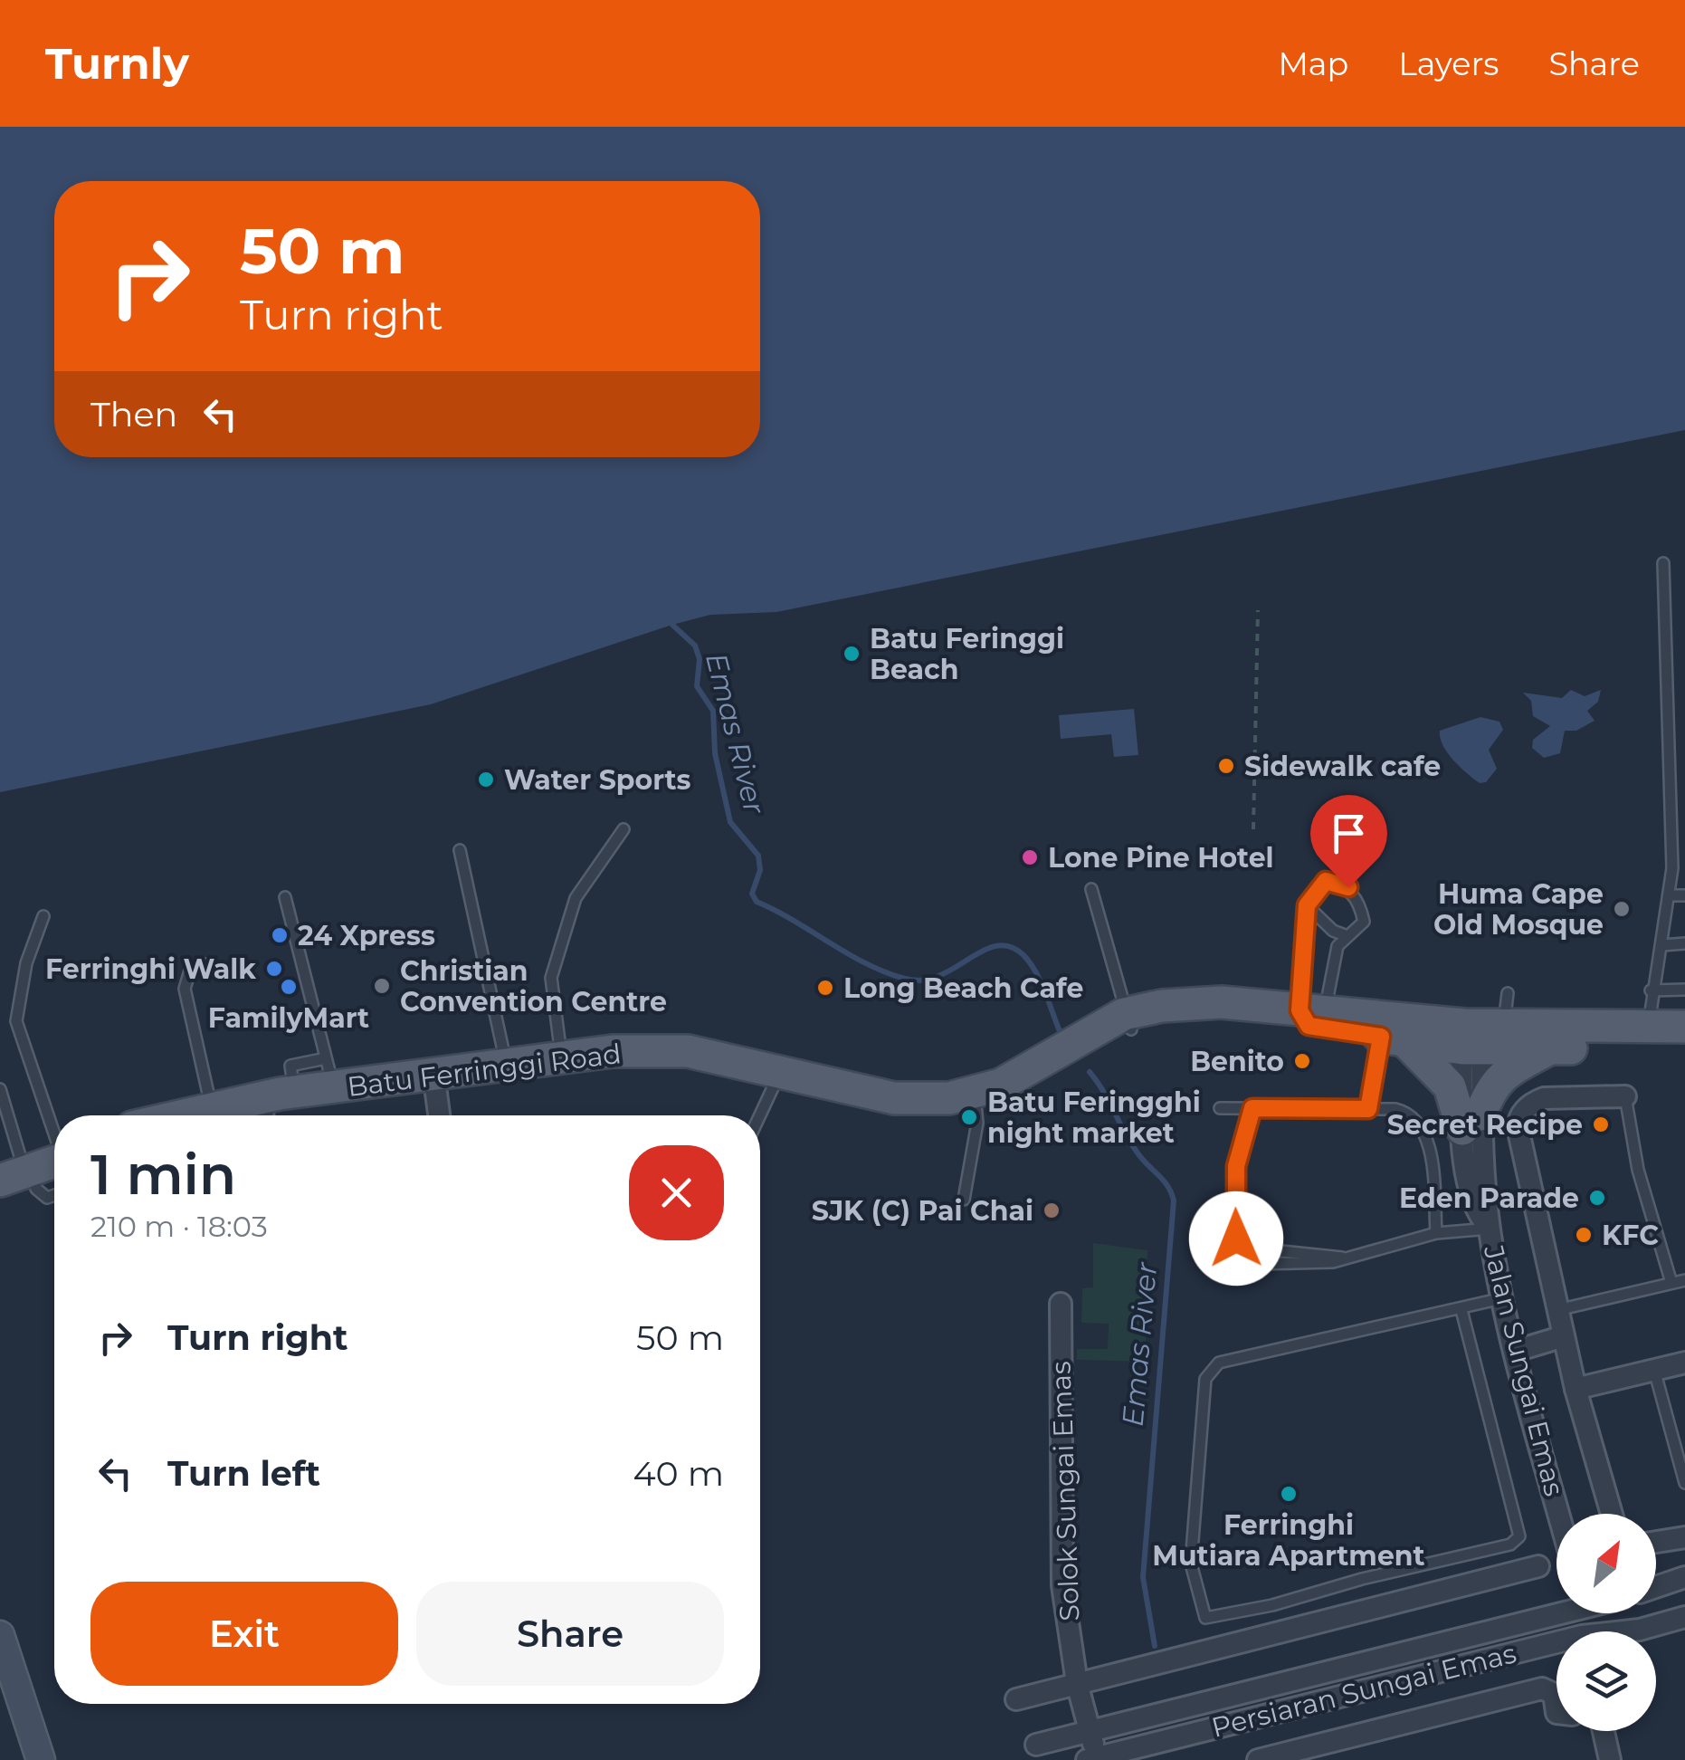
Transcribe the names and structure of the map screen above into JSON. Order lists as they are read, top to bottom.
{
  "streets": {
    "main road": ["Batu Ferringgi Road"],
    "street": ["Jalan Sungai Emas", "Solok Sungai Emas", "Persiaran Sungai Emas"]
  },
  "crossings": [
    ["Batu Ferringgi Road", "Jalan Sungai Emas"],
    ["Solok Sungai Emas", "Persiaran Sungai Emas"]
  ],
  "water": ["Emas River"],
  "places": [
    "Batu Feringgi Beach",
    "Sidewalk cafe",
    "Water Sports",
    "Lone Pine Hotel",
    "Huma Cape Old Mosque",
    "24 Xpress",
    "Ferringhi Walk",
    "Christian Convention Centre",
    "FamilyMart",
    "Long Beach Cafe",
    "Benito",
    "Batu Feringghi night market",
    "Secret Recipe",
    "Eden Parade",
    "SJK (C) Pai Chai",
    "KFC",
    "Ferringhi Mutiara Apartment"
  ],
  "north": "top right",
  "page": {
    "header": "Turnly",
    "nav": ["Map", "Layers", "Share"],
    "turn": ["50 m", "Turn right"],
    "then": "Then",
    "heading": ["1 min", "210 m · 18:03"],
    "list": [
      {
        "name": "Turn right",
        "value": "50 m"
      },
      {
        "name": "Turn left",
        "value": "40 m"
      }
    ],
    "buttons": ["Exit", "Share"]
  }
}
